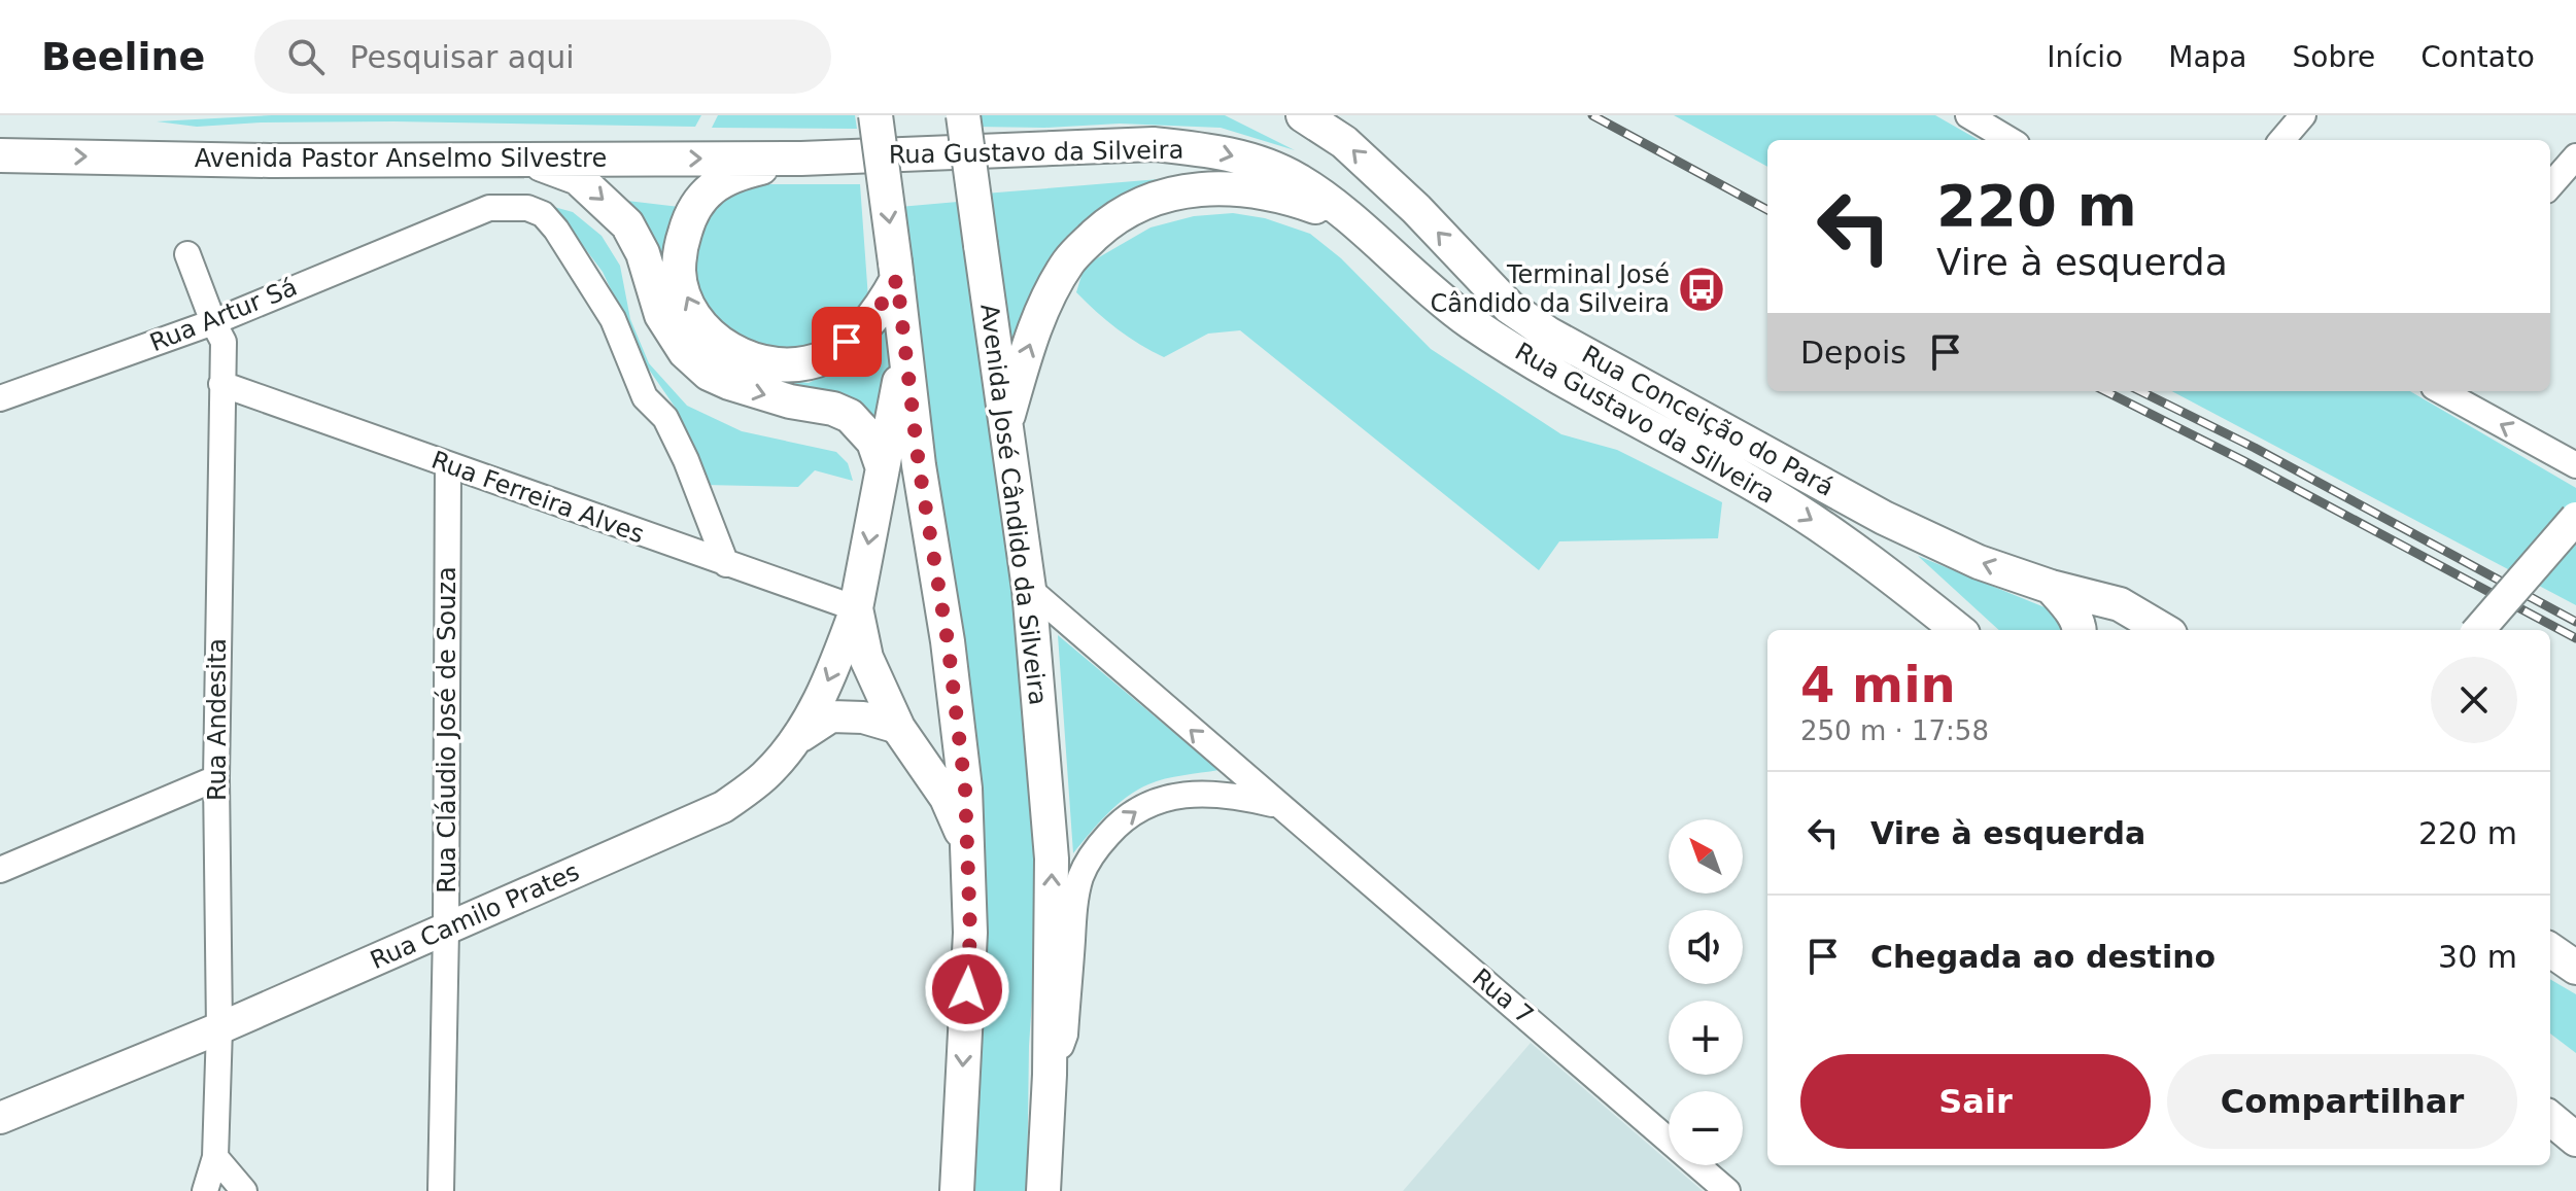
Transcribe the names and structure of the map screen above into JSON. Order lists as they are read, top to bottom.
{
  "streets": {
    "main road": [
      "Rua Gustavo da Silveira",
      "Avenida Pastor Anselmo Silvestre",
      "Rua Conceição do Pará",
      "Avenida José Cândido da Silveira"
    ],
    "street": [
      "Rua Artur Sá",
      "Rua Ferreira Alves",
      "Rua Andesita",
      "Rua Cláudio José de Souza",
      "Rua Camilo Prates",
      "Rua 7"
    ]
  },
  "crossings": [
    ["Rua Gustavo da Silveira", "Avenida Pastor Anselmo Silvestre"],
    ["Rua Artur Sá", "Rua Ferreira Alves"],
    ["Rua Artur Sá", "Rua Andesita"],
    ["Rua Ferreira Alves", "Rua Andesita"],
    ["Rua Ferreira Alves", "Rua Cláudio José de Souza"],
    ["Rua Ferreira Alves", "Rua Camilo Prates"],
    ["Avenida José Cândido da Silveira", "Rua 7"],
    ["Rua Andesita", "Rua Camilo Prates"],
    ["Rua Cláudio José de Souza", "Rua Camilo Prates"]
  ],
  "one_way": ["Rua Gustavo da Silveira", "Avenida Pastor Anselmo Silvestre", "Rua Conceição do Pará"],
  "places": {
    "bus stop": ["Terminal José Cândido da Silveira"]
  },
  "north": "top left",
  "page": {
    "header": "Beeline",
    "search": "Pesquisar aqui",
    "nav": [
      "Início",
      "Mapa",
      "Sobre",
      "Contato"
    ],
    "turn": ["220 m", "Vire à esquerda"],
    "then": "Depois",
    "heading": ["4 min", "250 m · 17:58"],
    "list": [
      {
        "name": "Vire à esquerda",
        "value": "220 m"
      },
      {
        "name": "Chegada ao destino",
        "value": "30 m"
      }
    ],
    "map_buttons": ["+", "−"],
    "buttons": ["Sair", "Compartilhar"]
  }
}
